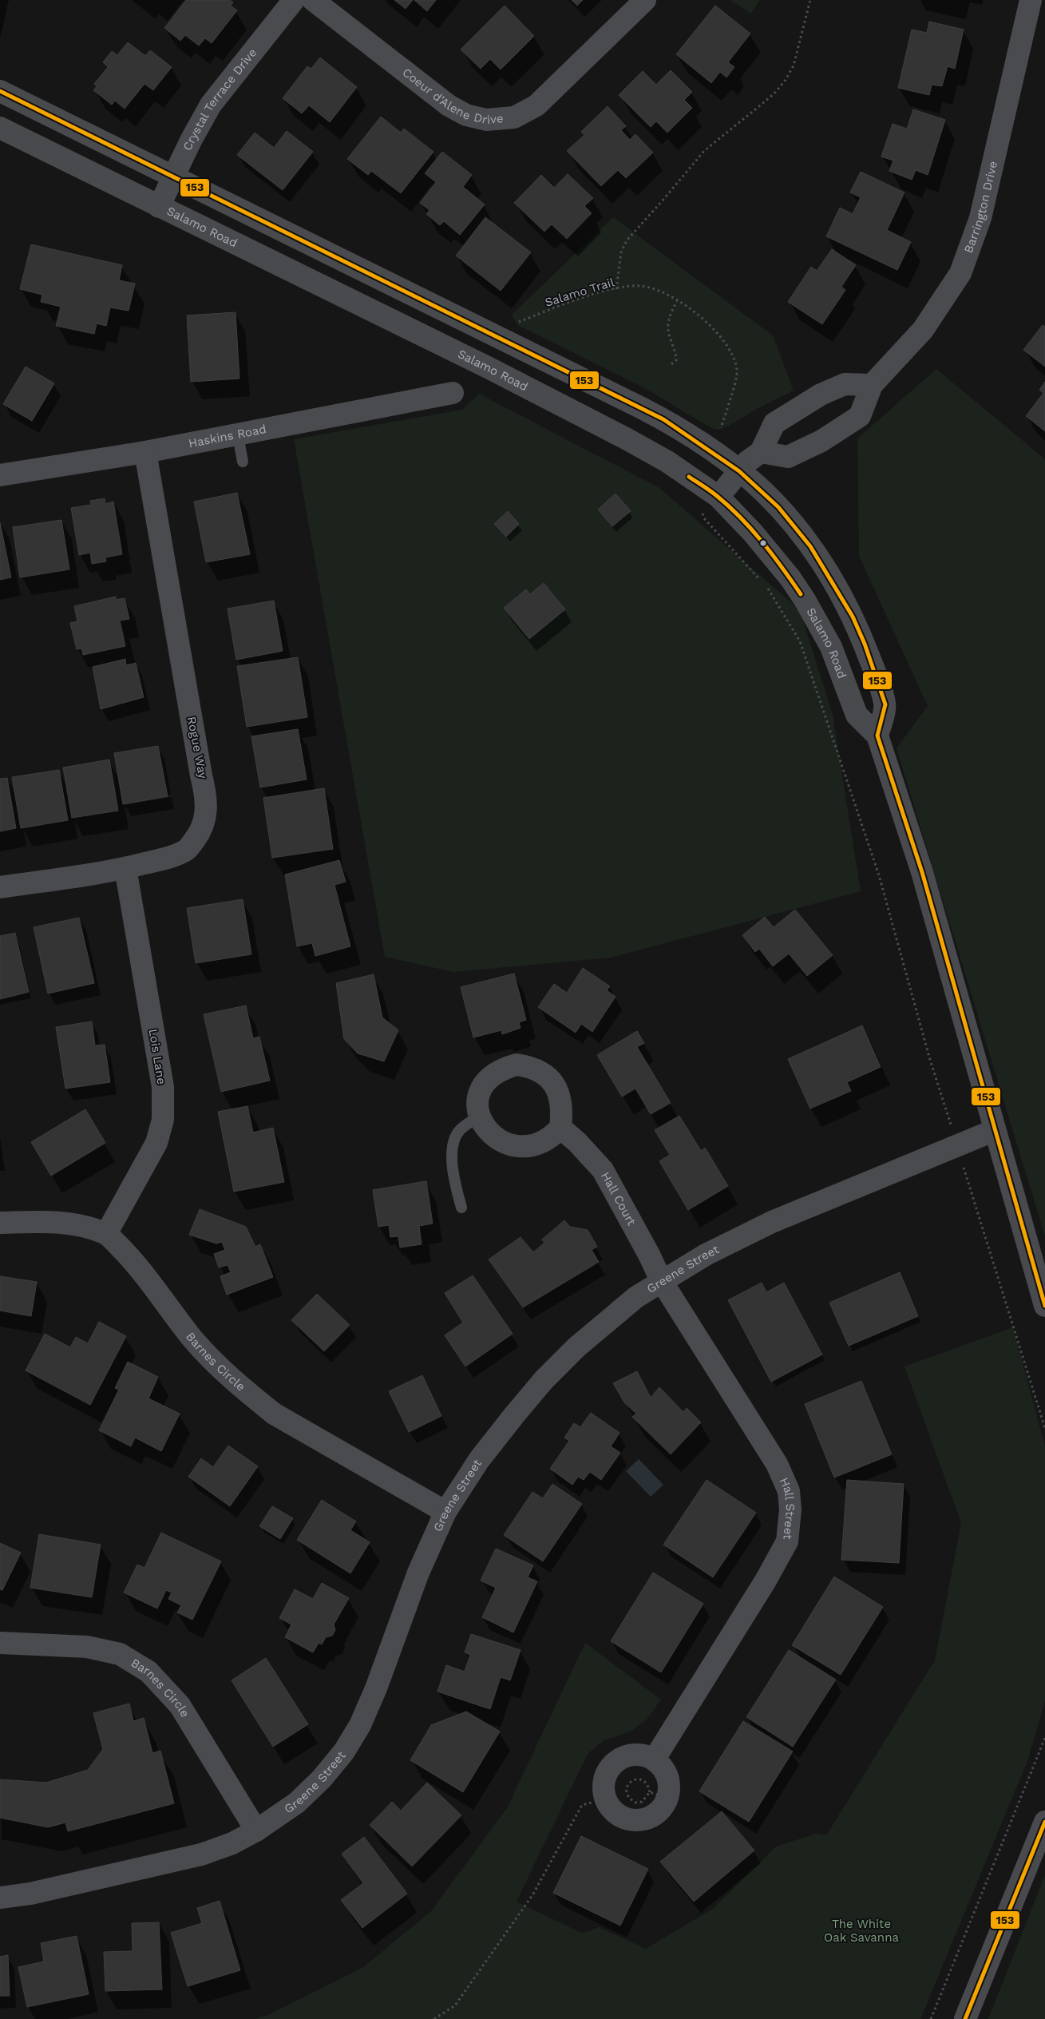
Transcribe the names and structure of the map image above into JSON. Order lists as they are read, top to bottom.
{
  "streets": {
    "main road": ["Salamo Road"],
    "street": [
      "Coeur d'Alene Drive",
      "Crystal Terrace Drive",
      "Barrington Drive",
      "Haskins Road",
      "Rogue Way",
      "Lois Lane",
      "Hall Court",
      "Greene Street",
      "Barnes Circle",
      "Hall Street"
    ],
    "path": ["Salamo Trail"]
  },
  "crossings": [
    ["Crystal Terrace Drive", "Salamo Road"],
    ["Salamo Road", "Greene Street"],
    ["Haskins Road", "Rogue Way"],
    ["Rogue Way", "Lois Lane"],
    ["Lois Lane", "Barnes Circle"],
    ["Hall Court", "Greene Street"],
    ["Hall Court", "Hall Street"],
    ["Greene Street", "Barnes Circle"],
    ["Greene Street", "Hall Street"]
  ],
  "parks": ["The White Oak Savanna"],
  "lines": ["transit line 153"]
}
